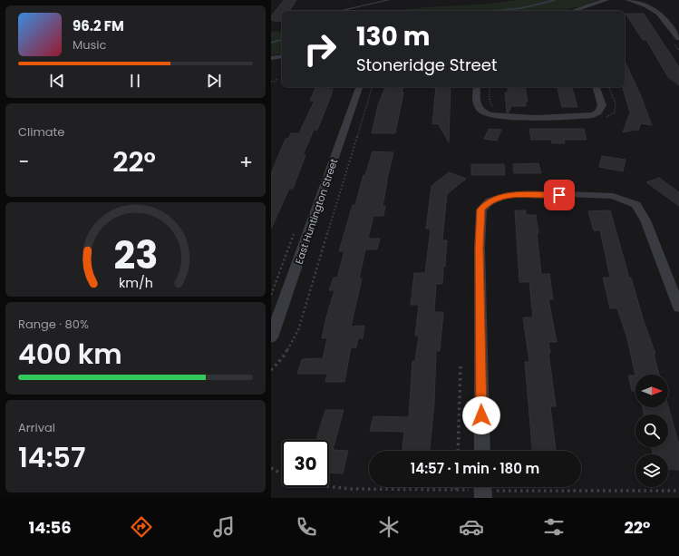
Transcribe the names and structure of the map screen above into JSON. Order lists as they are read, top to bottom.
{
  "streets": {
    "street": ["East Huntington Street"]
  },
  "north": "right",
  "page": {
    "turn": ["130 m", "Stoneridge Street"],
    "song": ["96.2 FM", "Music"],
    "tile": [
      "Climate",
      ["Range · 80%", "400 km"],
      ["Arrival", "14:57"]
    ],
    "heat": ["−", "22°", "+"],
    "limit": "30",
    "trip": "14:57 · 1 min · 180 m",
    "tabs": ["14:56", "22°"],
    "gauge": ["23", "km/h"]
  }
}
